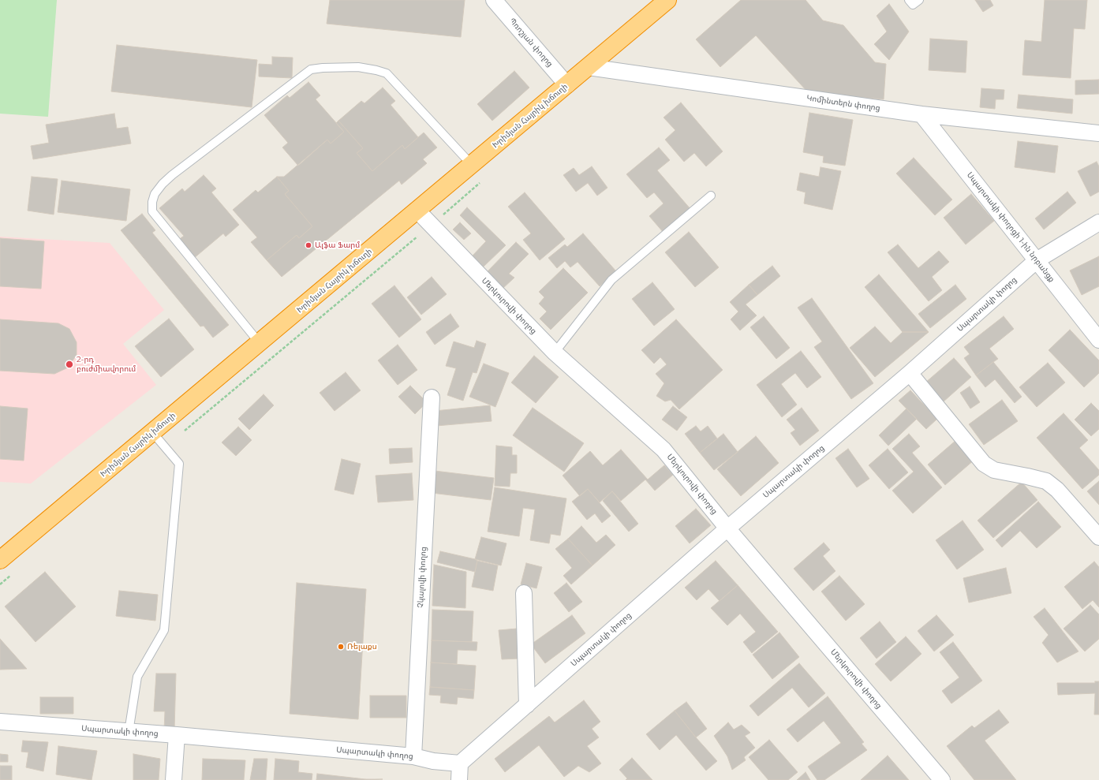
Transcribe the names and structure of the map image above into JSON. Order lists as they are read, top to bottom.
{
  "streets": {
    "highway": ["Խրիմյան Հայրիկ խճուղի"],
    "street": [
      "Պռոշյան փողոց",
      "Կոմինտերն փողոց",
      "Սպարտակի փողոցի 1-ին նրբանցք",
      "Սպարտակի փողոց",
      "Մերկուրովի փողոց",
      "Չկալովի փողոց"
    ]
  },
  "crossings": [
    ["Պռոշյան փողոց", "Խրիմյան Հայրիկ խճուղի"],
    ["Կոմինտերն փողոց", "Խրիմյան Հայրիկ խճուղի"],
    ["Կոմինտերն փողոց", "Սպարտակի փողոցի 1-ին նրբանցք"],
    ["Խրիմյան Հայրիկ խճուղի", "Մերկուրովի փողոց"],
    ["Սպարտակի փողոցի 1-ին նրբանցք", "Սպարտակի փողոց"],
    ["Սպարտակի փողոց", "Մերկուրովի փողոց"],
    ["Սպարտակի փողոց", "Չկալովի փողոց"]
  ],
  "places": ["Ալֆա Ֆարմ", "2-րդ բուժմիավորում", "Ռելաքս"]
}
